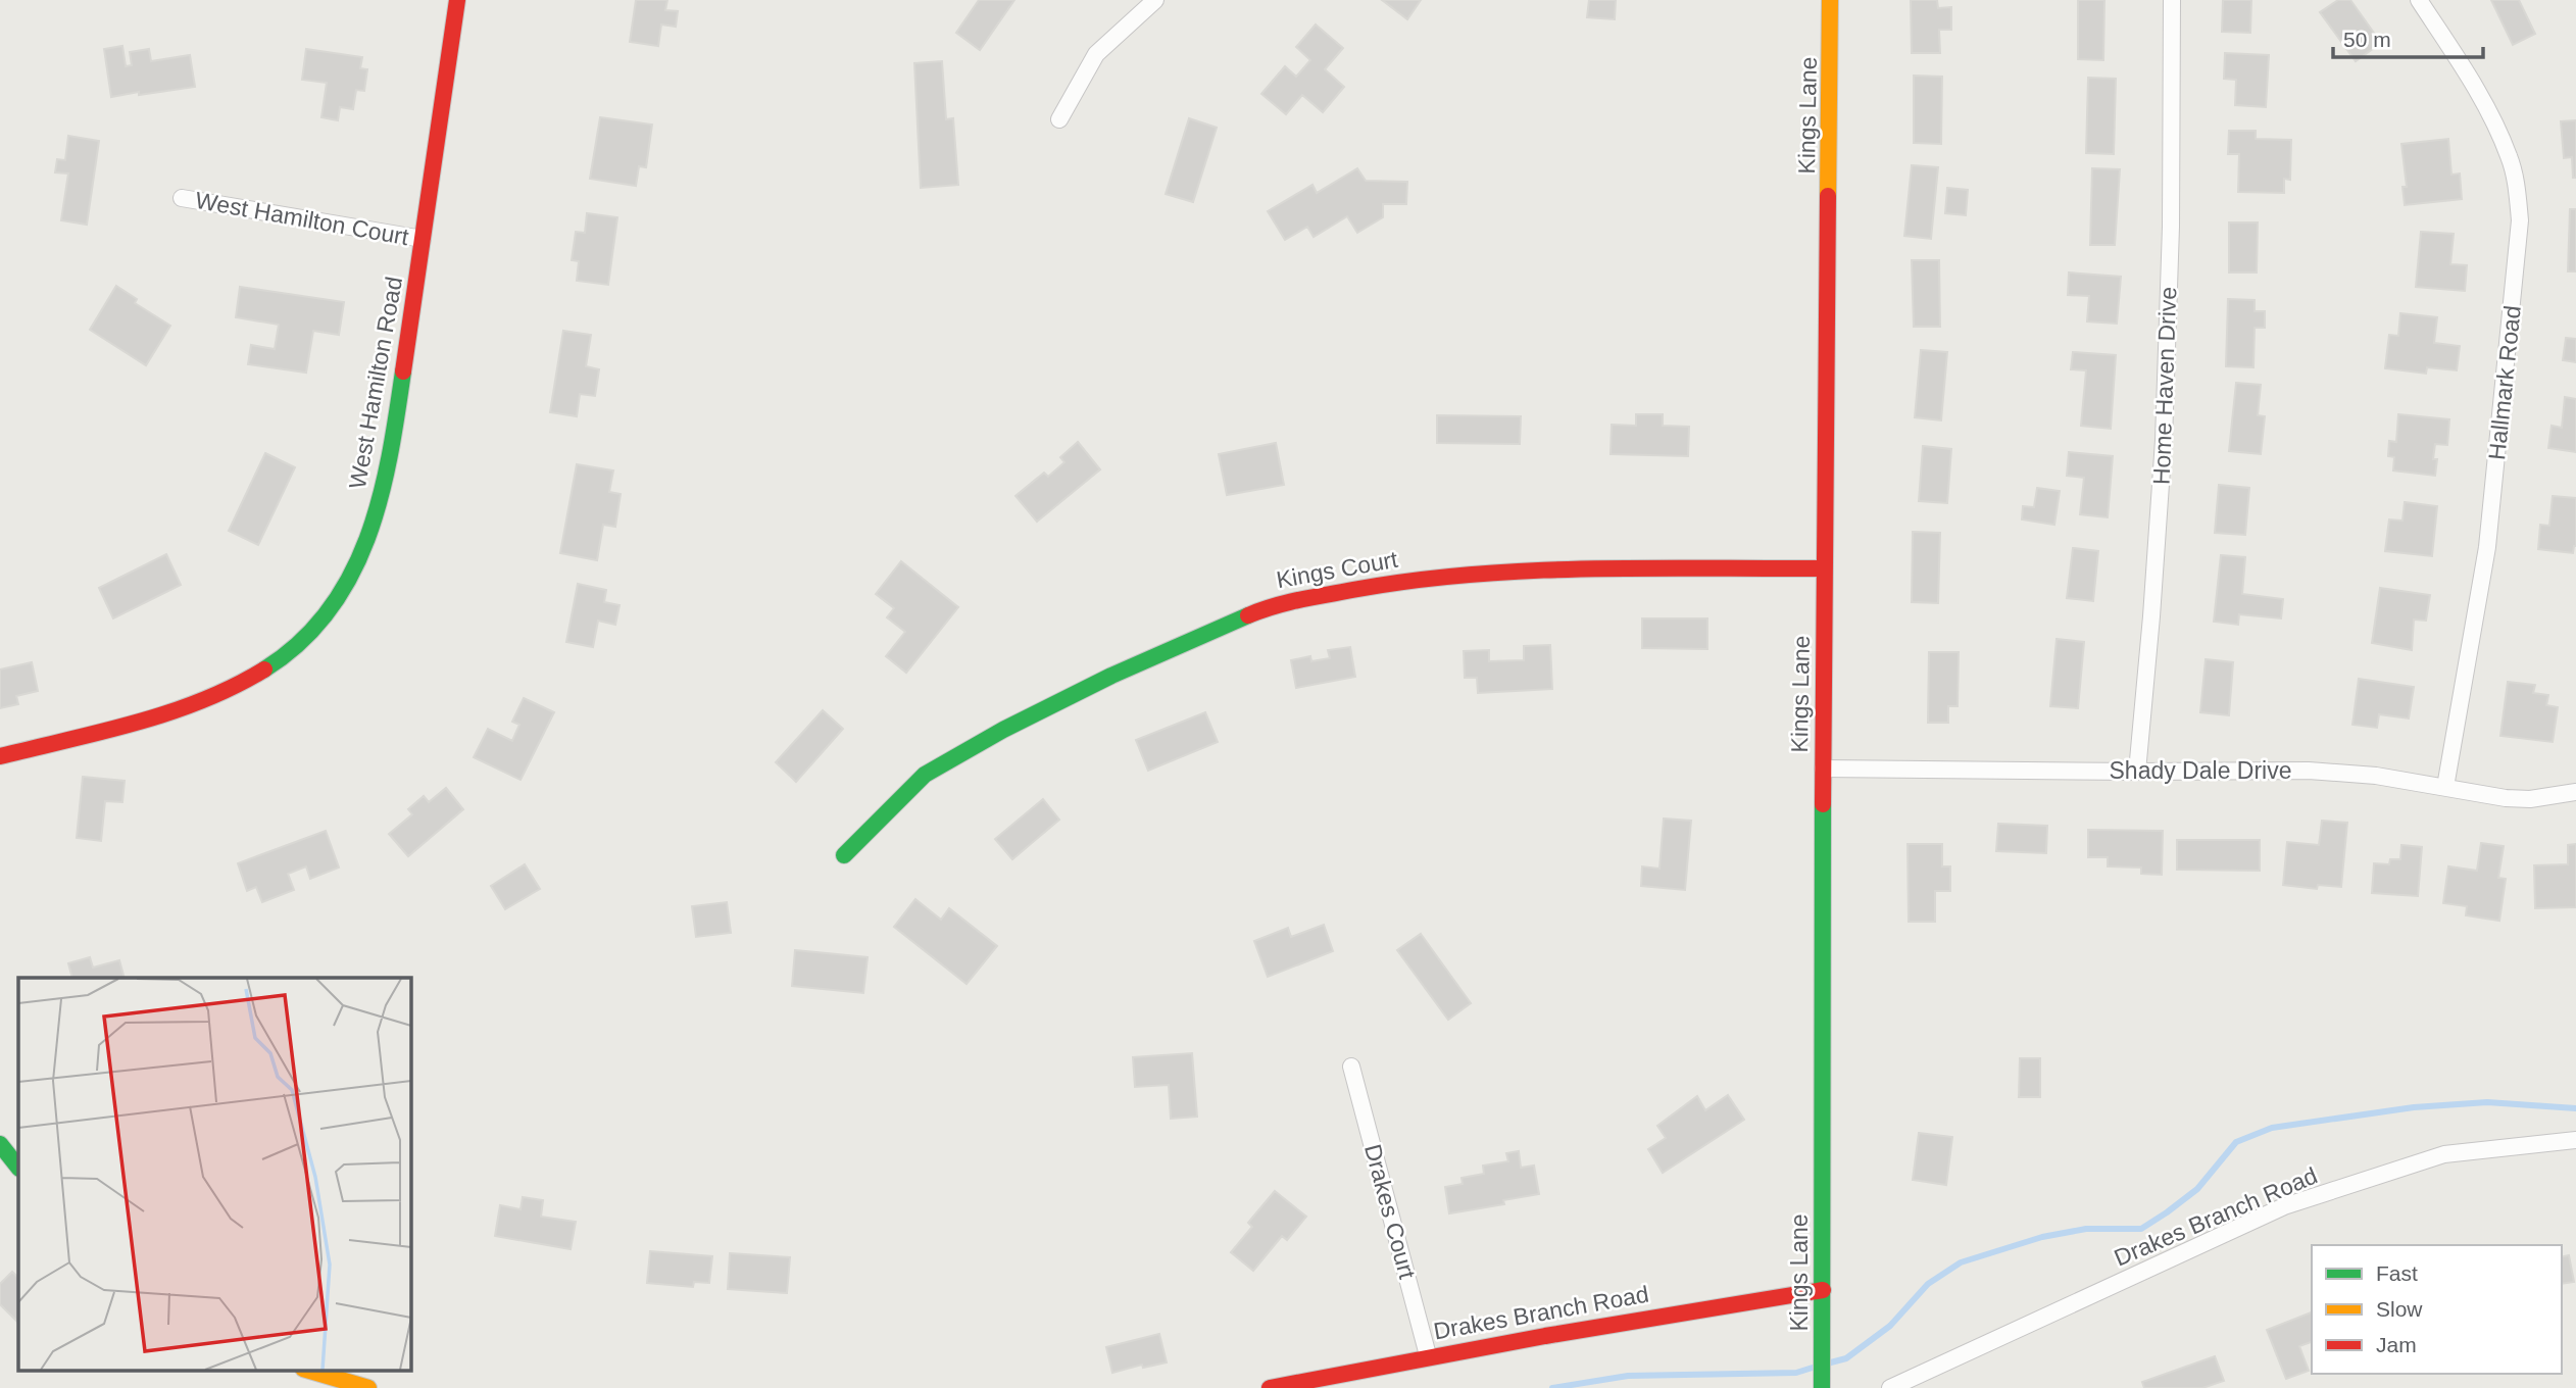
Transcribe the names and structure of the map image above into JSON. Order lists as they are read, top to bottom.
{
  "streets": {
    "street": [
      "Kings Lane",
      "West Hamilton Court",
      "West Hamilton Road",
      "Hallmark Road",
      "Home Haven Drive",
      "Kings Court",
      "Shady Dale Drive",
      "Drakes Court",
      "Drakes Branch Road"
    ]
  },
  "crossings": [
    ["Kings Lane", "Kings Court"],
    ["Kings Lane", "Shady Dale Drive"],
    ["Kings Lane", "Drakes Branch Road"],
    ["West Hamilton Court", "West Hamilton Road"],
    ["Hallmark Road", "Shady Dale Drive"],
    ["Home Haven Drive", "Shady Dale Drive"],
    ["Drakes Court", "Drakes Branch Road"]
  ],
  "legend": ["Fast", "Slow", "Jam"],
  "scale_bar": "50 m"
}
